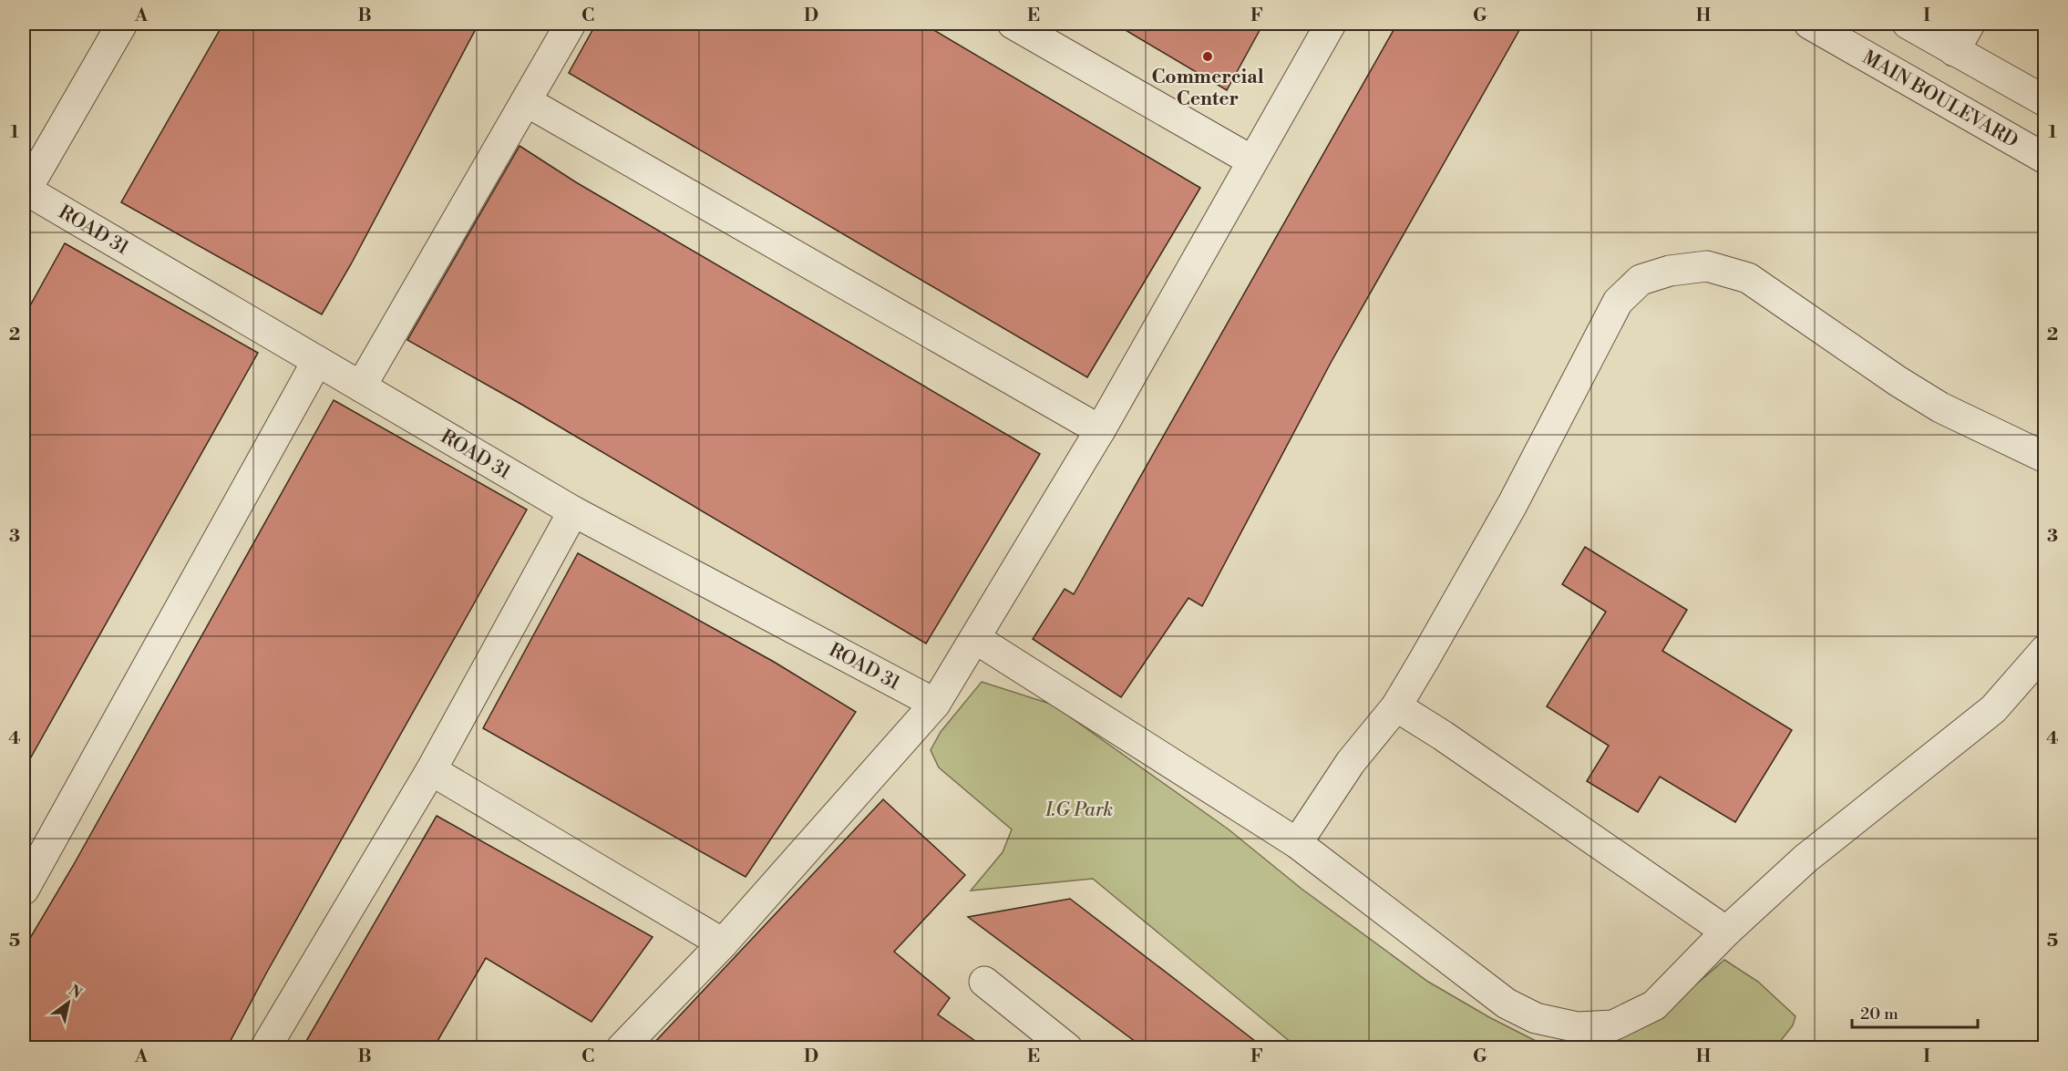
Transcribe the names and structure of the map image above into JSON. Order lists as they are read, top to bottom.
{
  "streets": {
    "street": ["MAIN BOULEVARD", "ROAD 31"]
  },
  "parks": ["I.G Park"],
  "places": ["Commercial Center"],
  "scale_bar": "20 m",
  "north": "top right",
  "grid": {
    "columns": [
      "A",
      "B",
      "C",
      "D",
      "E",
      "F",
      "G",
      "H",
      "I"
    ],
    "rows": [
      "1",
      "2",
      "3",
      "4",
      "5"
    ]
  }
}
